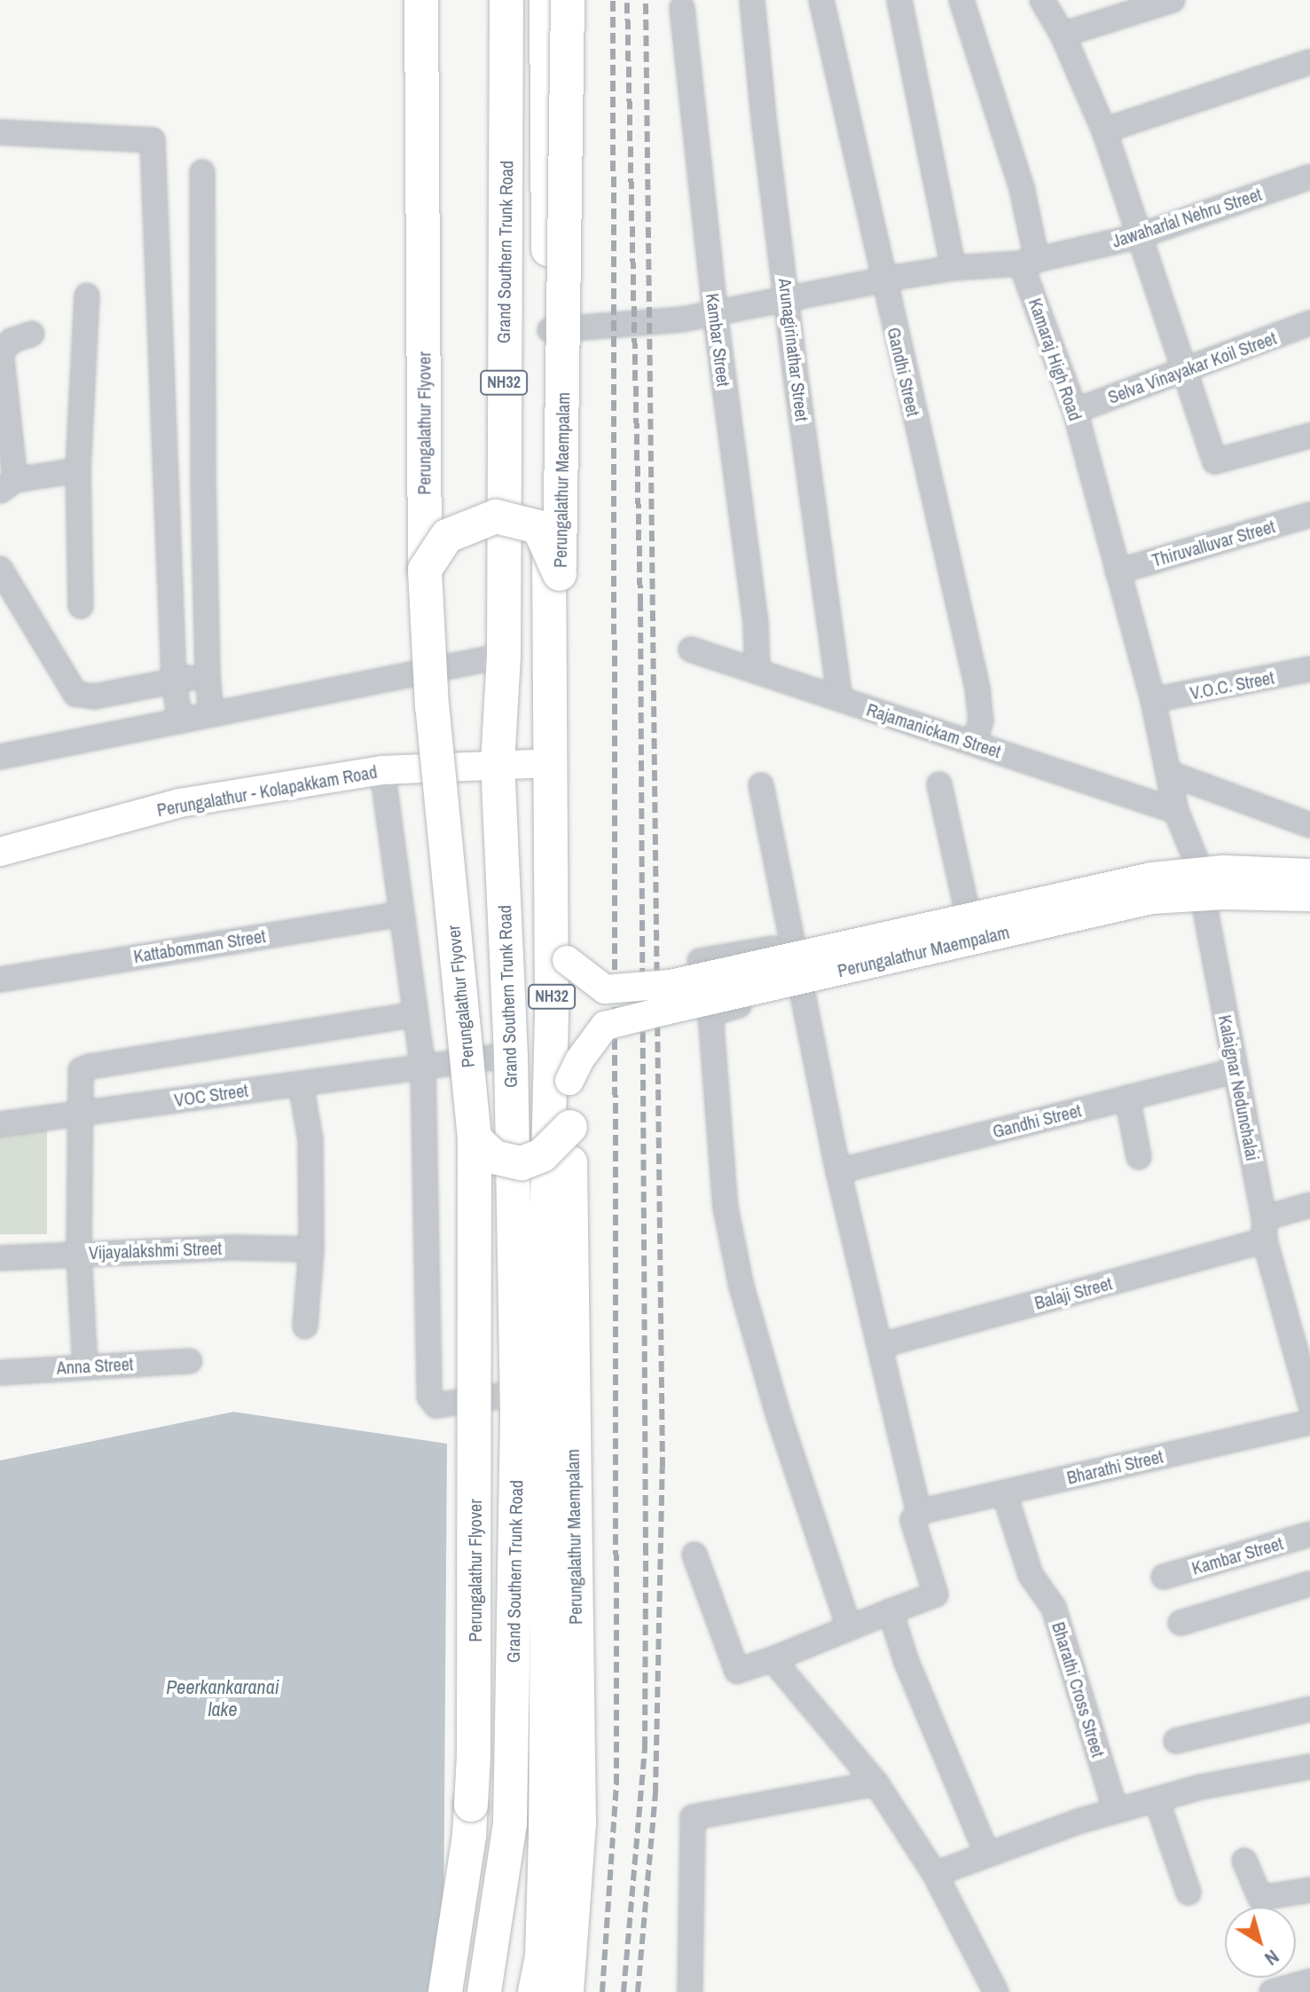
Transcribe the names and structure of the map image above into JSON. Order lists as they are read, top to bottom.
{
  "streets": {
    "highway": [
      "Grand Southern Trunk Road",
      "NH32",
      "Perungalathur Flyover",
      "Perungalathur Maempalam"
    ],
    "main road": ["Perungalathur - Kolapakkam Road"],
    "street": [
      "Jawaharlal Nehru Street",
      "Kambar Street",
      "Arunagirinathar Street",
      "Kamaraj High Road",
      "Selva Vinayakar Koil Street",
      "Gandhi Street",
      "Thiruvalluvar Street",
      "V.O.C. Street",
      "Rajamanickam Street",
      "Kattabomman Street",
      "Kalaignar Nedunchalai",
      "VOC Street",
      "Vijayalakshmi Street",
      "Balaji Street",
      "Anna Street",
      "Bharathi Street",
      "Bharathi Cross Street"
    ]
  },
  "crossings": [
    ["Jawaharlal Nehru Street", "Kamaraj High Road"],
    ["Grand Southern Trunk Road", "Perungalathur - Kolapakkam Road"],
    ["Grand Southern Trunk Road", "VOC Street"],
    ["Kambar Street", "Rajamanickam Street"],
    ["Arunagirinathar Street", "Rajamanickam Street"],
    ["Kamaraj High Road", "Selva Vinayakar Koil Street"],
    ["Kamaraj High Road", "Thiruvalluvar Street"],
    ["Kamaraj High Road", "V.O.C. Street"],
    ["Kamaraj High Road", "Kalaignar Nedunchalai"],
    ["Gandhi Street", "Rajamanickam Street"],
    ["Gandhi Street", "Kalaignar Nedunchalai"],
    ["Rajamanickam Street", "Kalaignar Nedunchalai"],
    ["Kalaignar Nedunchalai", "Balaji Street"],
    ["Bharathi Street", "Bharathi Cross Street"]
  ],
  "water": ["Peerkankaranai lake"],
  "north": "bottom right"
}
